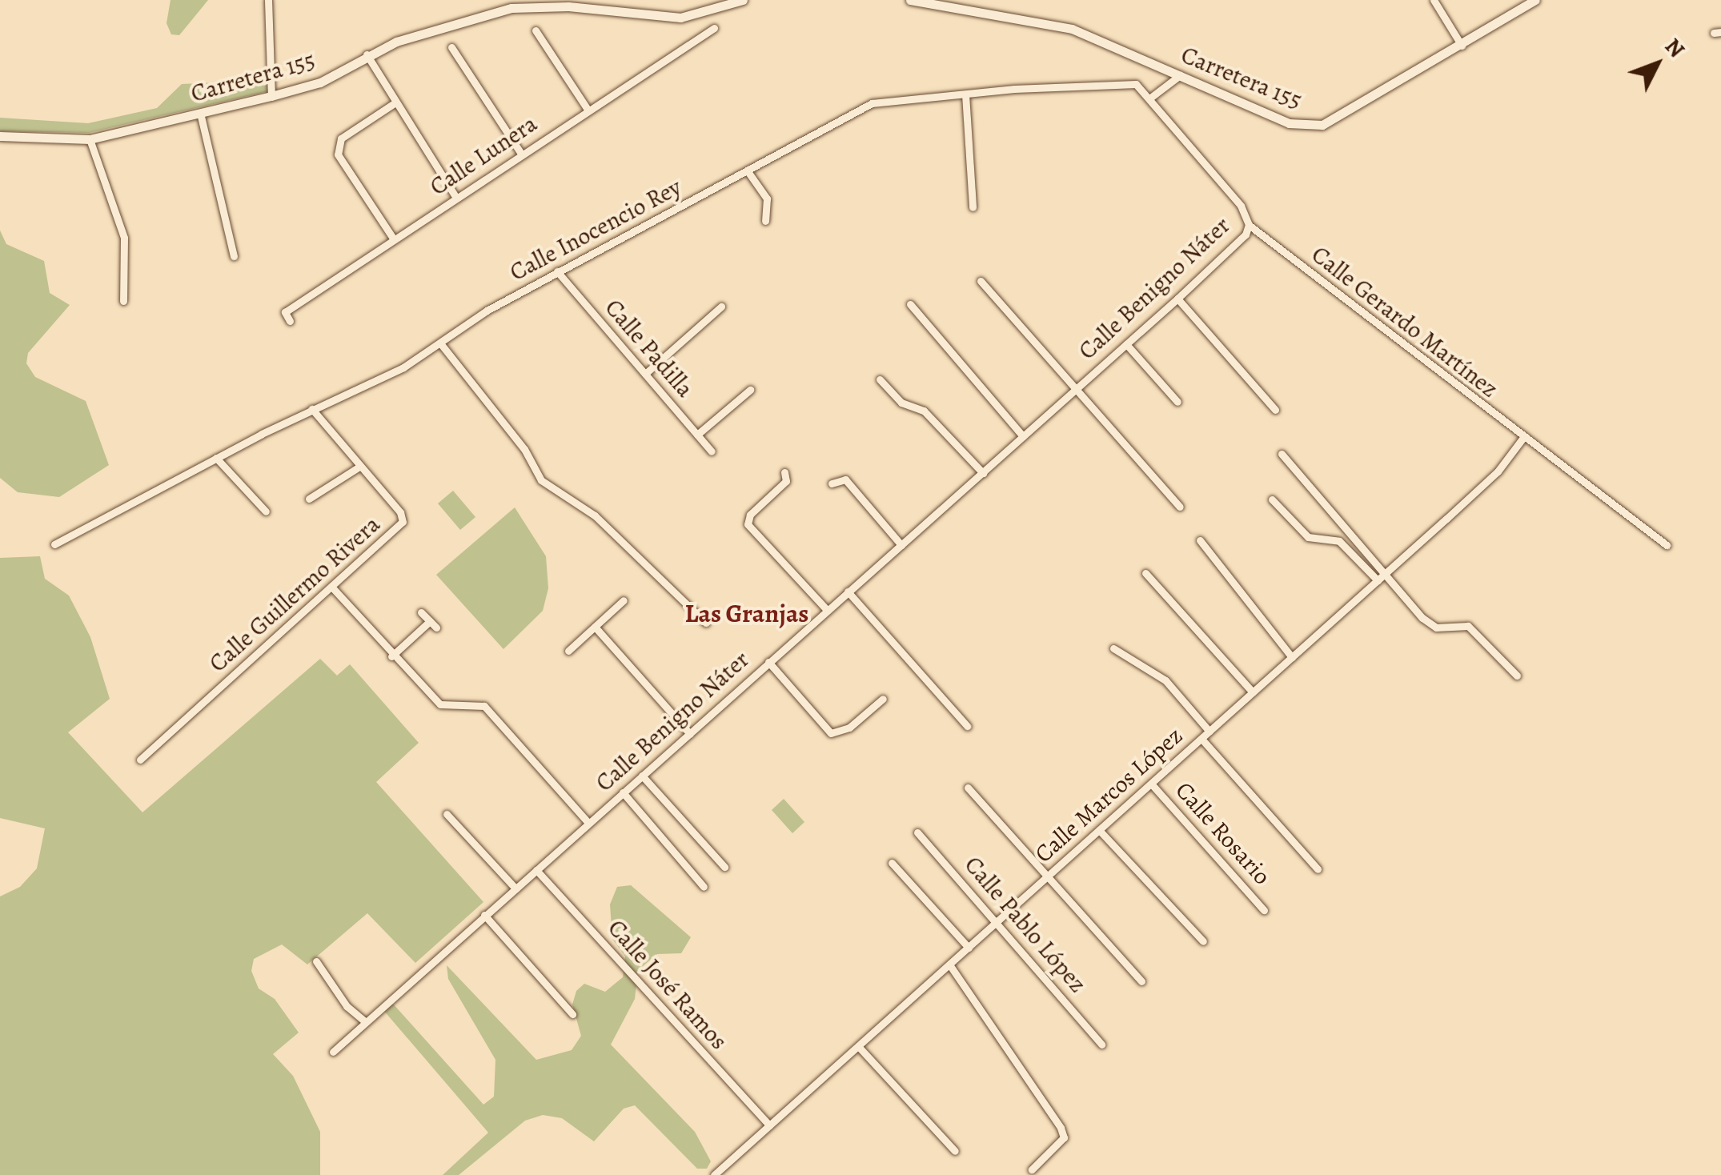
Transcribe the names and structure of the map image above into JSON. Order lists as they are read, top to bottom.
{
  "streets": {
    "street": [
      "Carretera 155",
      "Calle Lunera",
      "Calle Inocencio Rey",
      "Calle Benigno Náter",
      "Calle Gerardo Martínez",
      "Calle Padilla",
      "Calle Guillermo Rivera",
      "Calle Marcos López",
      "Calle Rosario",
      "Calle Pablo López",
      "Calle José Ramos"
    ]
  },
  "crossings": [
    ["Calle Inocencio Rey", "Calle Gerardo Martínez"],
    ["Calle Inocencio Rey", "Calle Padilla"],
    ["Calle Inocencio Rey", "Calle Guillermo Rivera"],
    ["Calle Benigno Náter", "Calle Gerardo Martínez"],
    ["Calle Benigno Náter", "Calle José Ramos"],
    ["Calle Gerardo Martínez", "Calle Marcos López"],
    ["Calle Marcos López", "Calle Rosario"],
    ["Calle Marcos López", "Calle Pablo López"],
    ["Calle Marcos López", "Calle José Ramos"]
  ],
  "districts": ["Las Granjas"],
  "north": "top right"
}
